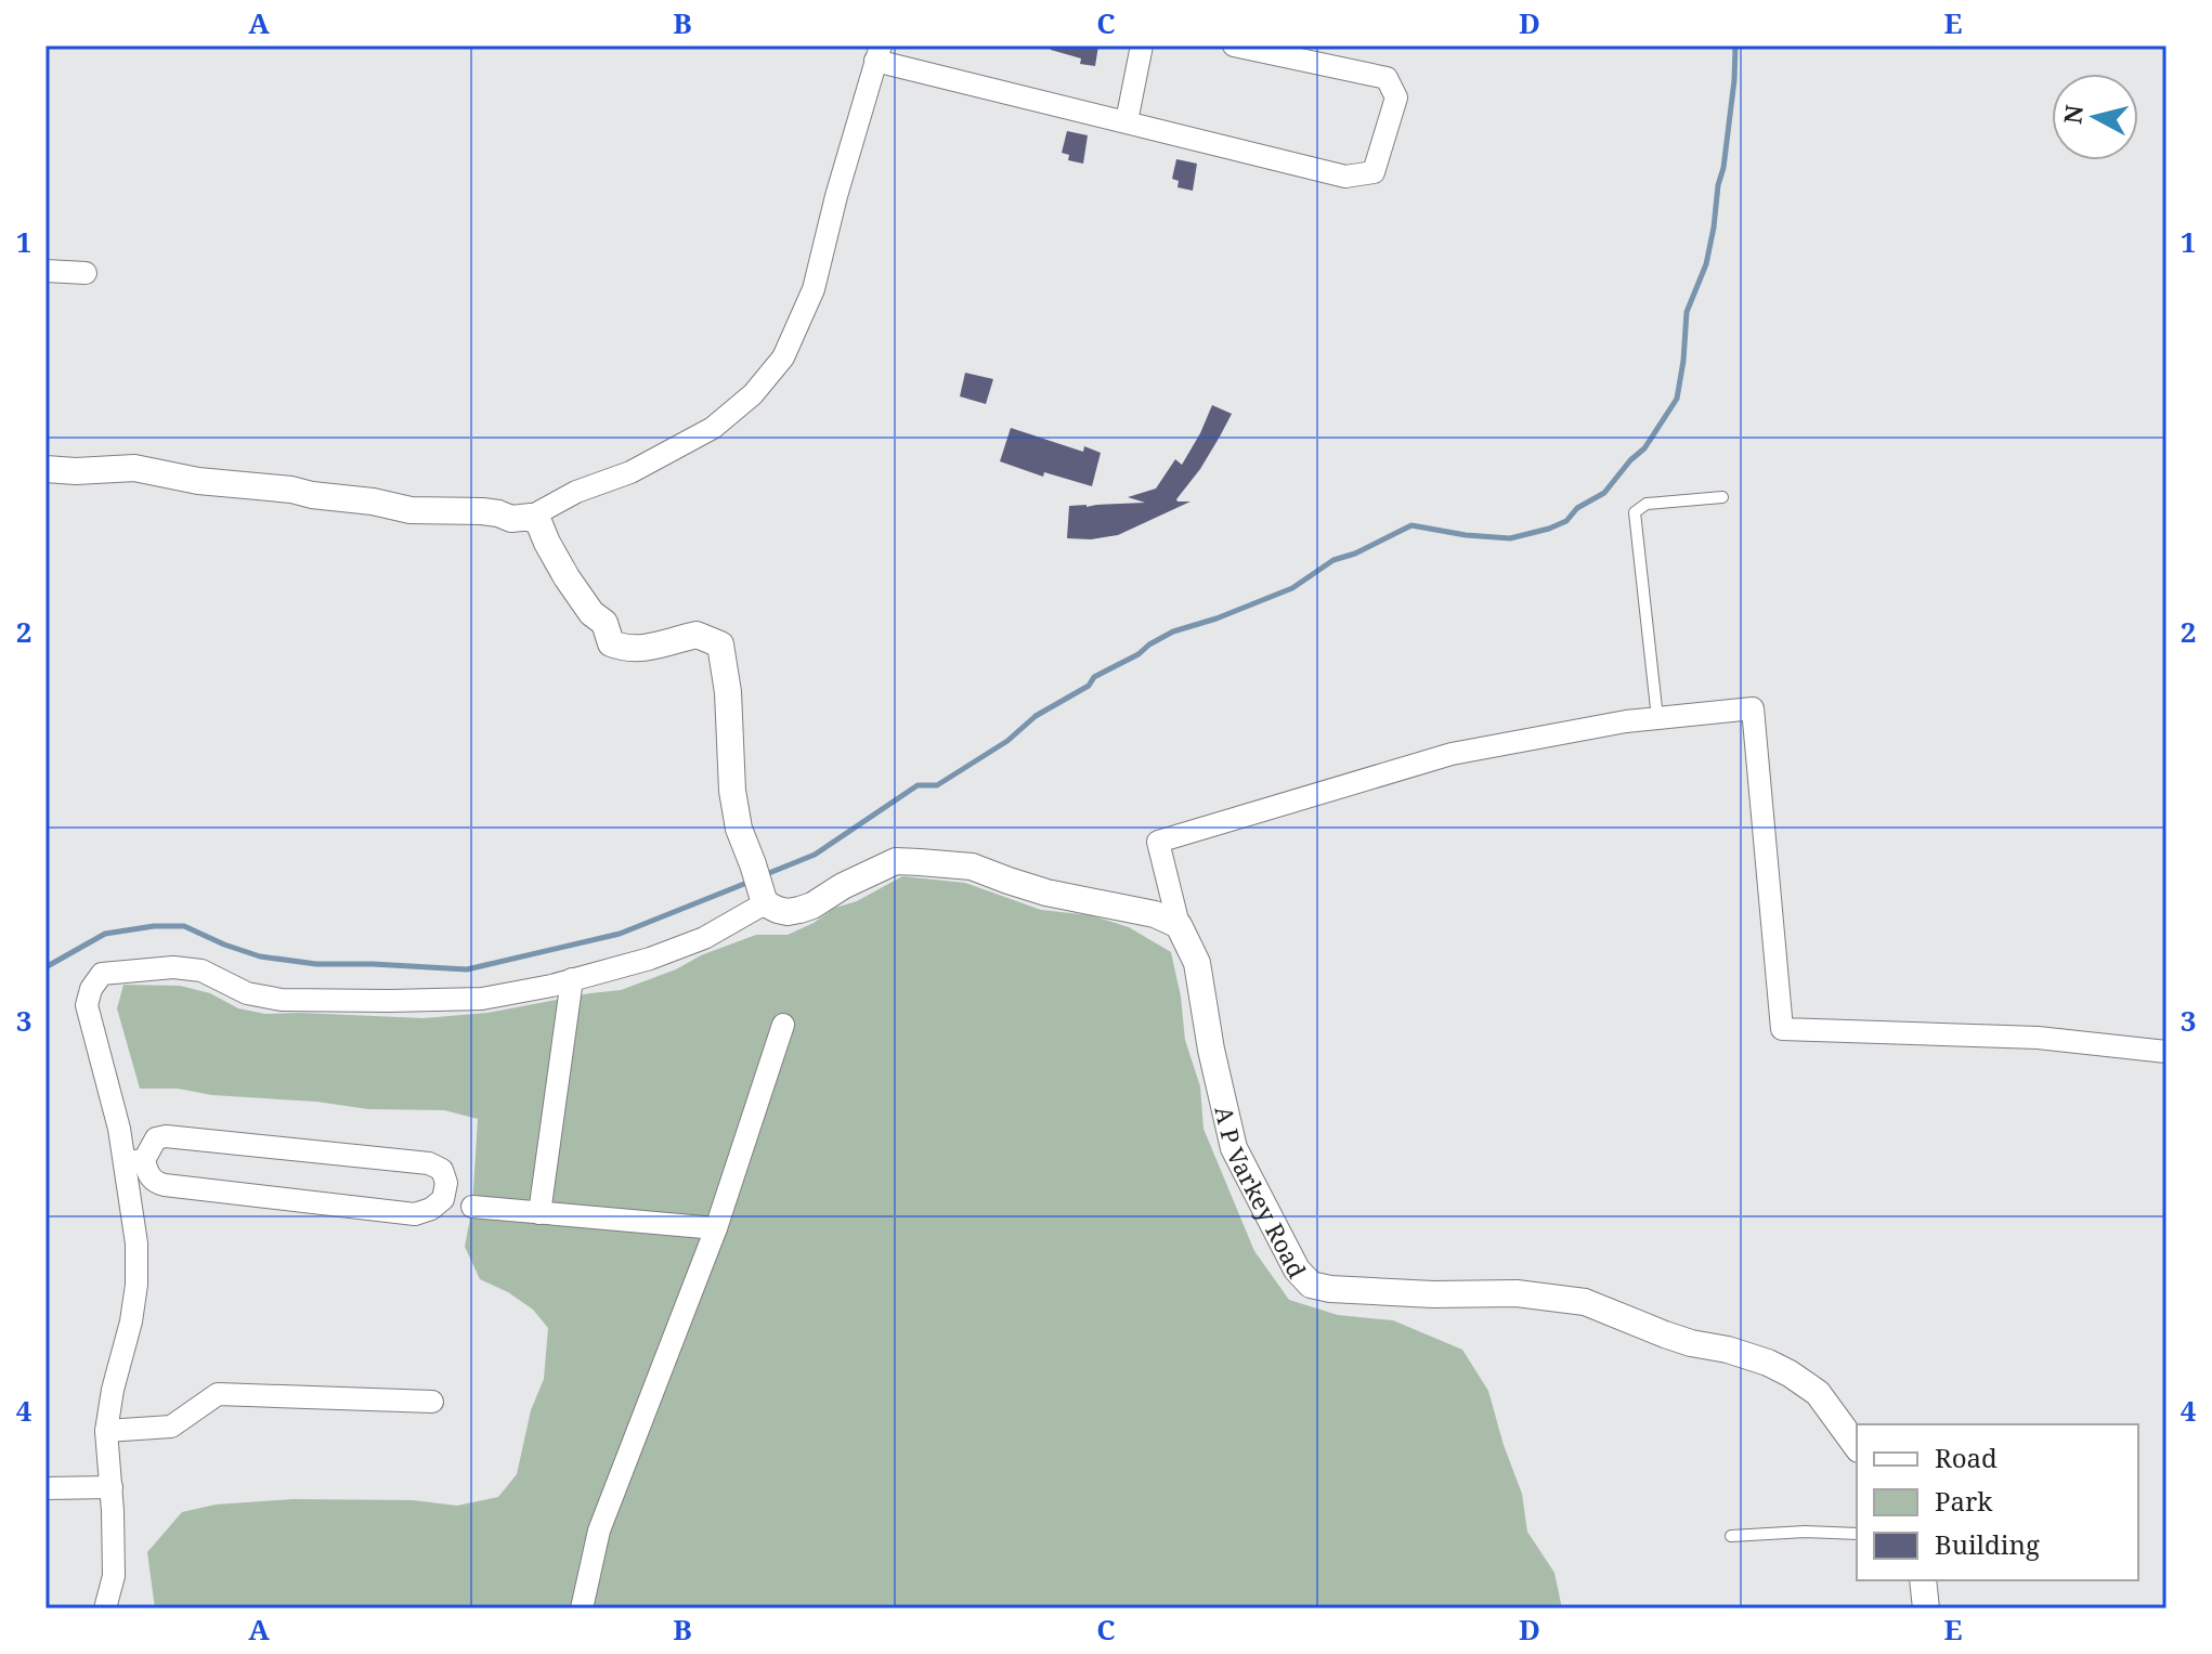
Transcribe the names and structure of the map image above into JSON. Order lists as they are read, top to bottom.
{
  "streets": {
    "street": ["A P Varkey Road"]
  },
  "legend": ["Road", "Park", "Building"],
  "north": "left",
  "grid": {
    "columns": [
      "A",
      "B",
      "C",
      "D",
      "E"
    ],
    "rows": [
      "1",
      "2",
      "3",
      "4"
    ]
  }
}
